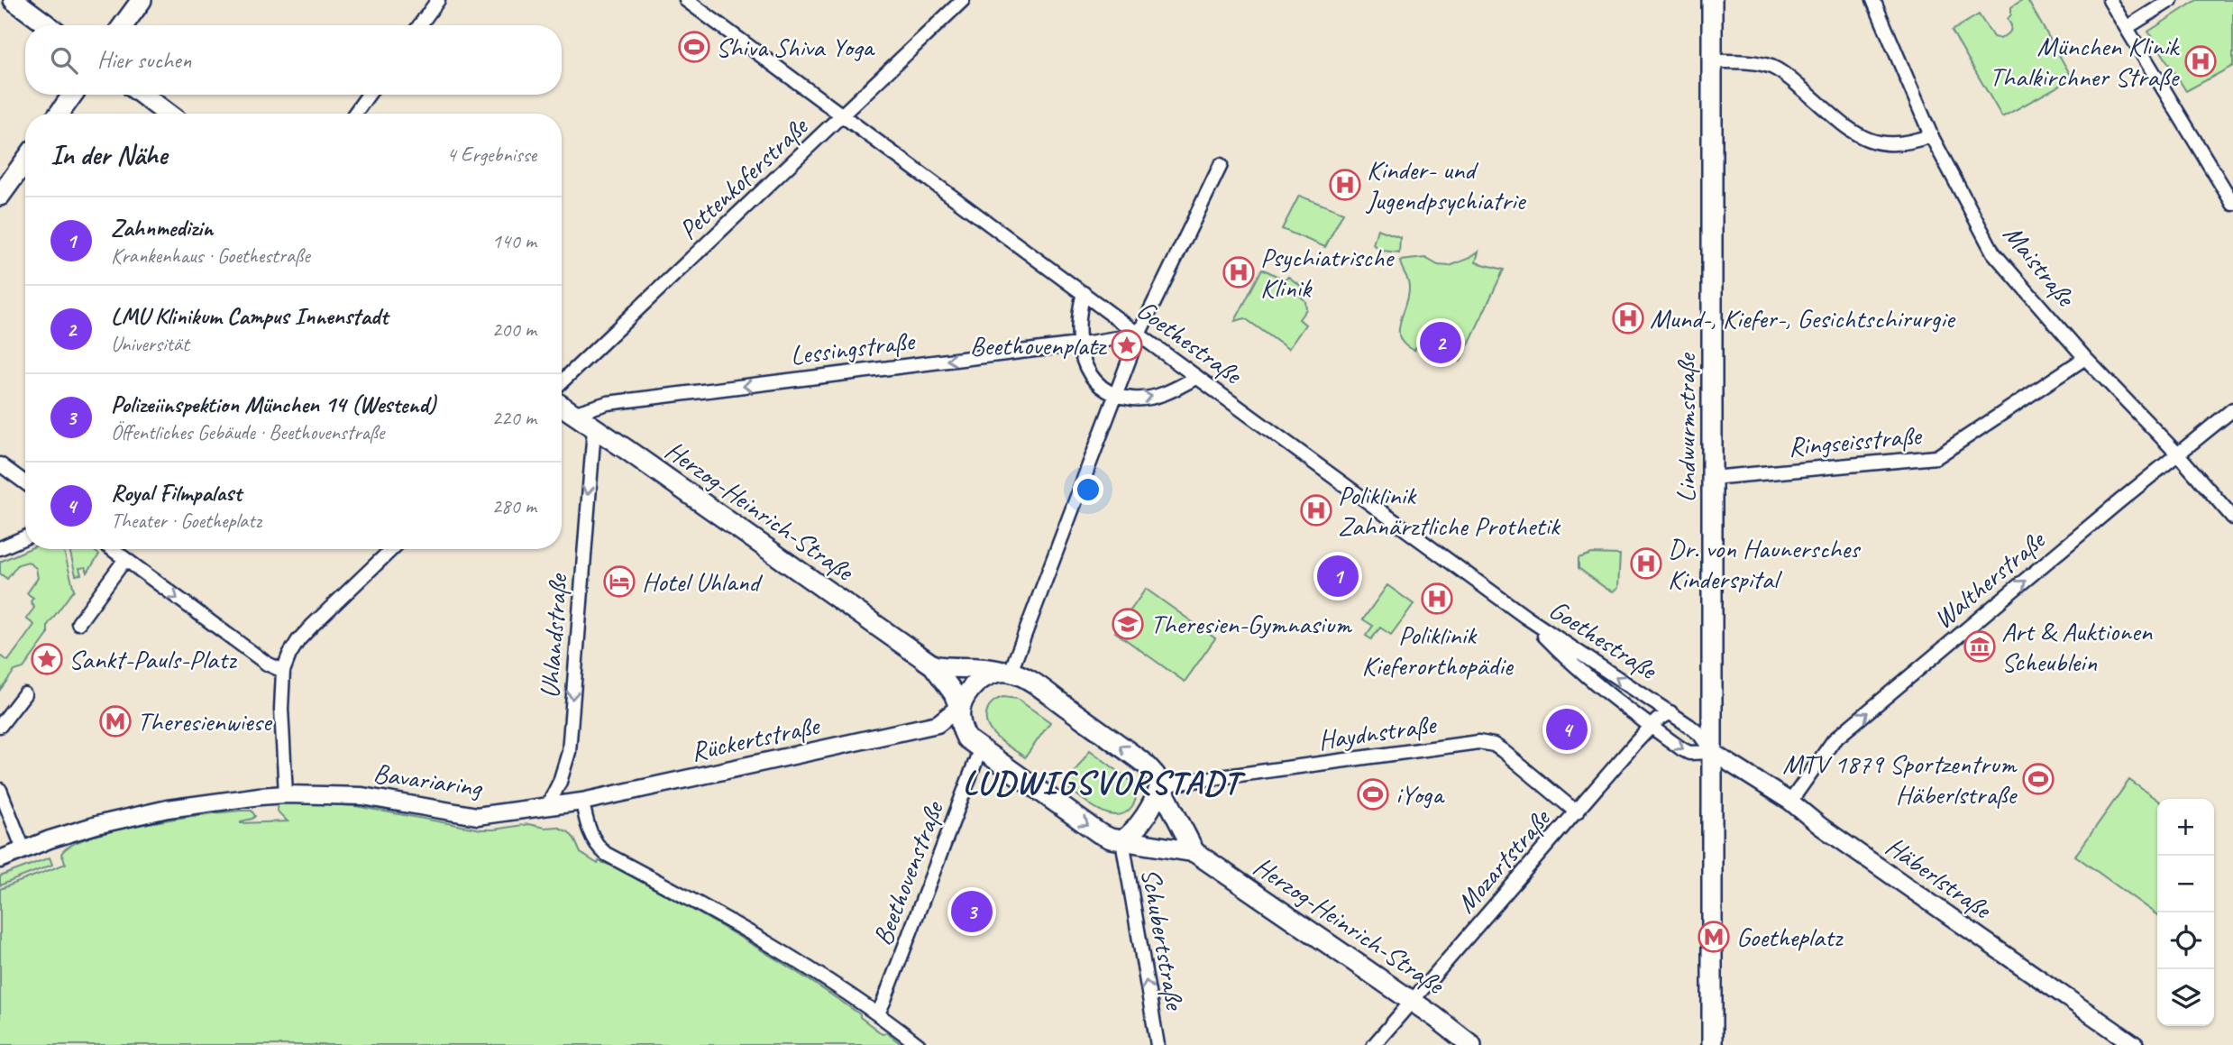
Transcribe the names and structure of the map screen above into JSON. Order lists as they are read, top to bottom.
{
  "streets": {
    "main road": ["Lindwurmstraße", "Herzog-Heinrich-Straße"],
    "street": [
      "Pettenkoferstraße",
      "Maistraße",
      "Goethestraße",
      "Lessingstraße",
      "Ringseisstraße",
      "Waltherstraße",
      "Uhlandstraße",
      "Haydnstraße",
      "Rückertstraße",
      "Bavariaring",
      "Mozartstraße",
      "Beethovenstraße",
      "Häberlstraße",
      "Schubertstraße"
    ]
  },
  "crossings": [
    ["Pettenkoferstraße", "Goethestraße"],
    ["Maistraße", "Ringseisstraße"],
    ["Maistraße", "Waltherstraße"],
    ["Goethestraße", "Lessingstraße"],
    ["Goethestraße", "Mozartstraße"],
    ["Lessingstraße", "Herzog-Heinrich-Straße"],
    ["Lindwurmstraße", "Ringseisstraße"],
    ["Lindwurmstraße", "Häberlstraße"],
    ["Herzog-Heinrich-Straße", "Uhlandstraße"],
    ["Herzog-Heinrich-Straße", "Rückertstraße"],
    ["Herzog-Heinrich-Straße", "Mozartstraße"],
    ["Herzog-Heinrich-Straße", "Beethovenstraße"],
    ["Waltherstraße", "Häberlstraße"],
    ["Uhlandstraße", "Bavariaring"],
    ["Haydnstraße", "Mozartstraße"],
    ["Rückertstraße", "Bavariaring"]
  ],
  "one_way": [
    "Lessingstraße",
    "Waltherstraße",
    "Uhlandstraße",
    "Schubertstraße"
  ],
  "districts": ["LUDWIGSVORSTADT"],
  "places": {
    "sports": ["Shiva Shiva Yoga", "MTV 1879 Sportzentrum Häberlstraße", "iYoga"],
    "hospital": [
      "München Klinik Thalkirchner Straße",
      "Kinder- und Jugendpsychiatrie",
      "Psychiatrische Klinik",
      "Mund-, Kiefer-, Gesichtschirurgie",
      "Poliklinik Zahnärztliche Prothetik",
      "Dr. von Haunersches Kinderspital",
      "Poliklinik Kieferorthopädie"
    ],
    "place": ["Beethovenplatz", "Sankt-Pauls-Platz"],
    "hotel": ["Hotel Uhland"],
    "school or university": ["Theresien-Gymnasium"],
    "museum": ["Art & Auktionen Scheublein"],
    "metro station": ["Theresienwiese", "Goetheplatz"]
  },
  "page": {
    "search": "Hier suchen",
    "heading": ["In der Nähe", "4 Ergebnisse"],
    "list": [
      {
        "mark": "1",
        "name": "Zahnmedizin",
        "note": "Krankenhaus · Goethestraße",
        "value": "140 m"
      },
      {
        "mark": "2",
        "name": "LMU Klinikum Campus Innenstadt",
        "note": "Universität",
        "value": "200 m"
      },
      {
        "mark": "3",
        "name": "Polizeiinspektion München 14 (Westend)",
        "note": "Öffentliches Gebäude · Beethovenstraße",
        "value": "220 m"
      },
      {
        "mark": "4",
        "name": "Royal Filmpalast",
        "note": "Theater · Goetheplatz",
        "value": "280 m"
      }
    ],
    "pins": [
      "2",
      "1",
      "4",
      "3"
    ],
    "map_buttons": ["+", "−"]
  }
}
